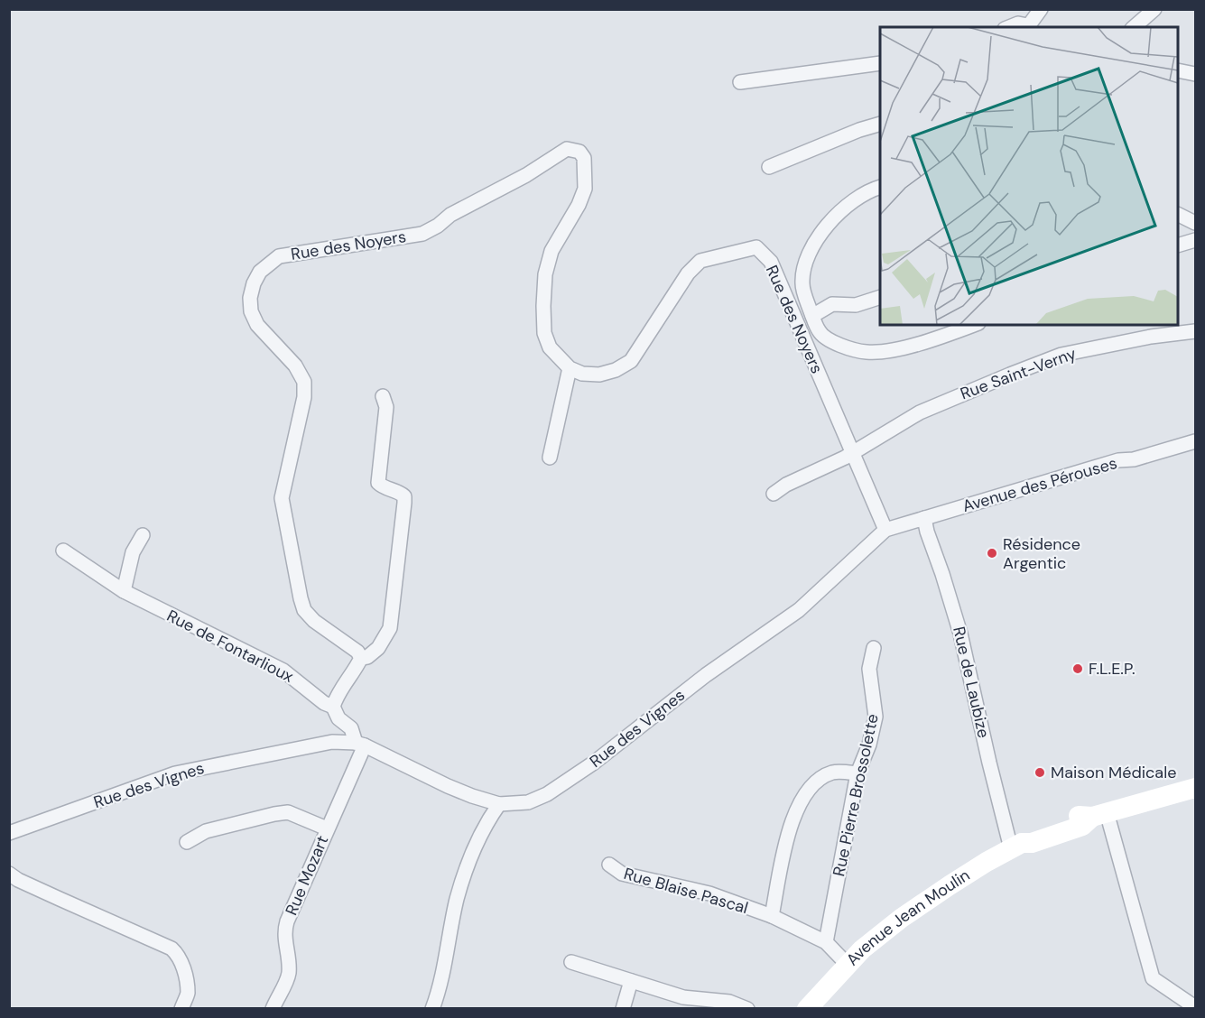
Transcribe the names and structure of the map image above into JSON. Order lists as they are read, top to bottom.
{
  "streets": {
    "main road": ["Avenue Jean Moulin"],
    "street": [
      "Rue des Noyers",
      "Rue Saint-Verny",
      "Avenue des Pérouses",
      "Rue de Fontarlioux",
      "Rue de Laubize",
      "Rue des Vignes",
      "Rue Pierre Brossolette",
      "Rue Mozart",
      "Rue Blaise Pascal"
    ]
  },
  "crossings": [
    ["Rue des Noyers", "Rue Saint-Verny"],
    ["Rue des Noyers", "Avenue des Pérouses"],
    ["Rue des Noyers", "Rue des Vignes"],
    ["Avenue des Pérouses", "Rue de Laubize"],
    ["Avenue des Pérouses", "Rue des Vignes"],
    ["Rue de Laubize", "Avenue Jean Moulin"],
    ["Rue des Vignes", "Rue Mozart"],
    ["Rue Pierre Brossolette", "Rue Blaise Pascal"],
    ["Rue Blaise Pascal", "Avenue Jean Moulin"]
  ],
  "places": ["Résidence Argentic", "F.L.E.P.", "Maison Médicale"]
}
